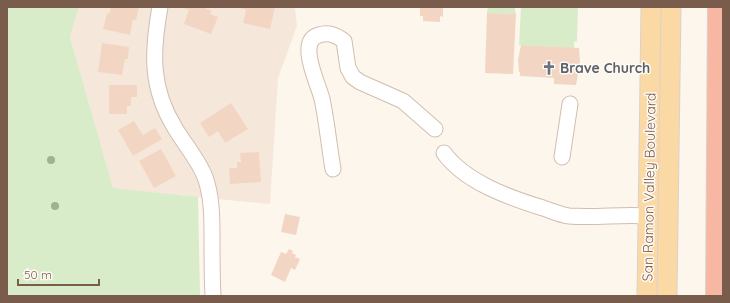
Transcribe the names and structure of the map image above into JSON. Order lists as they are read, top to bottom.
{
  "streets": {
    "main road": ["San Ramon Valley Boulevard"]
  },
  "places": {
    "church": ["Brave Church"]
  },
  "scale_bar": "50 m"
}
